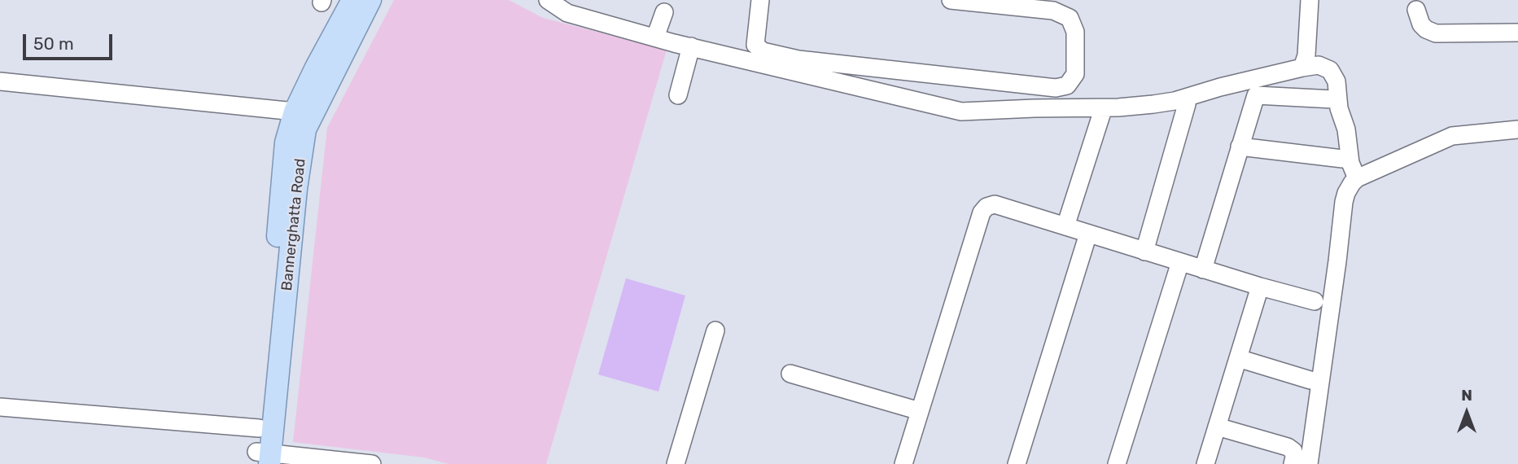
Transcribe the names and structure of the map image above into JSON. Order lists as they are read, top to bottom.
{
  "streets": {
    "main road": ["Bannerghatta Road"]
  },
  "scale_bar": "50 m",
  "north": "top"
}
